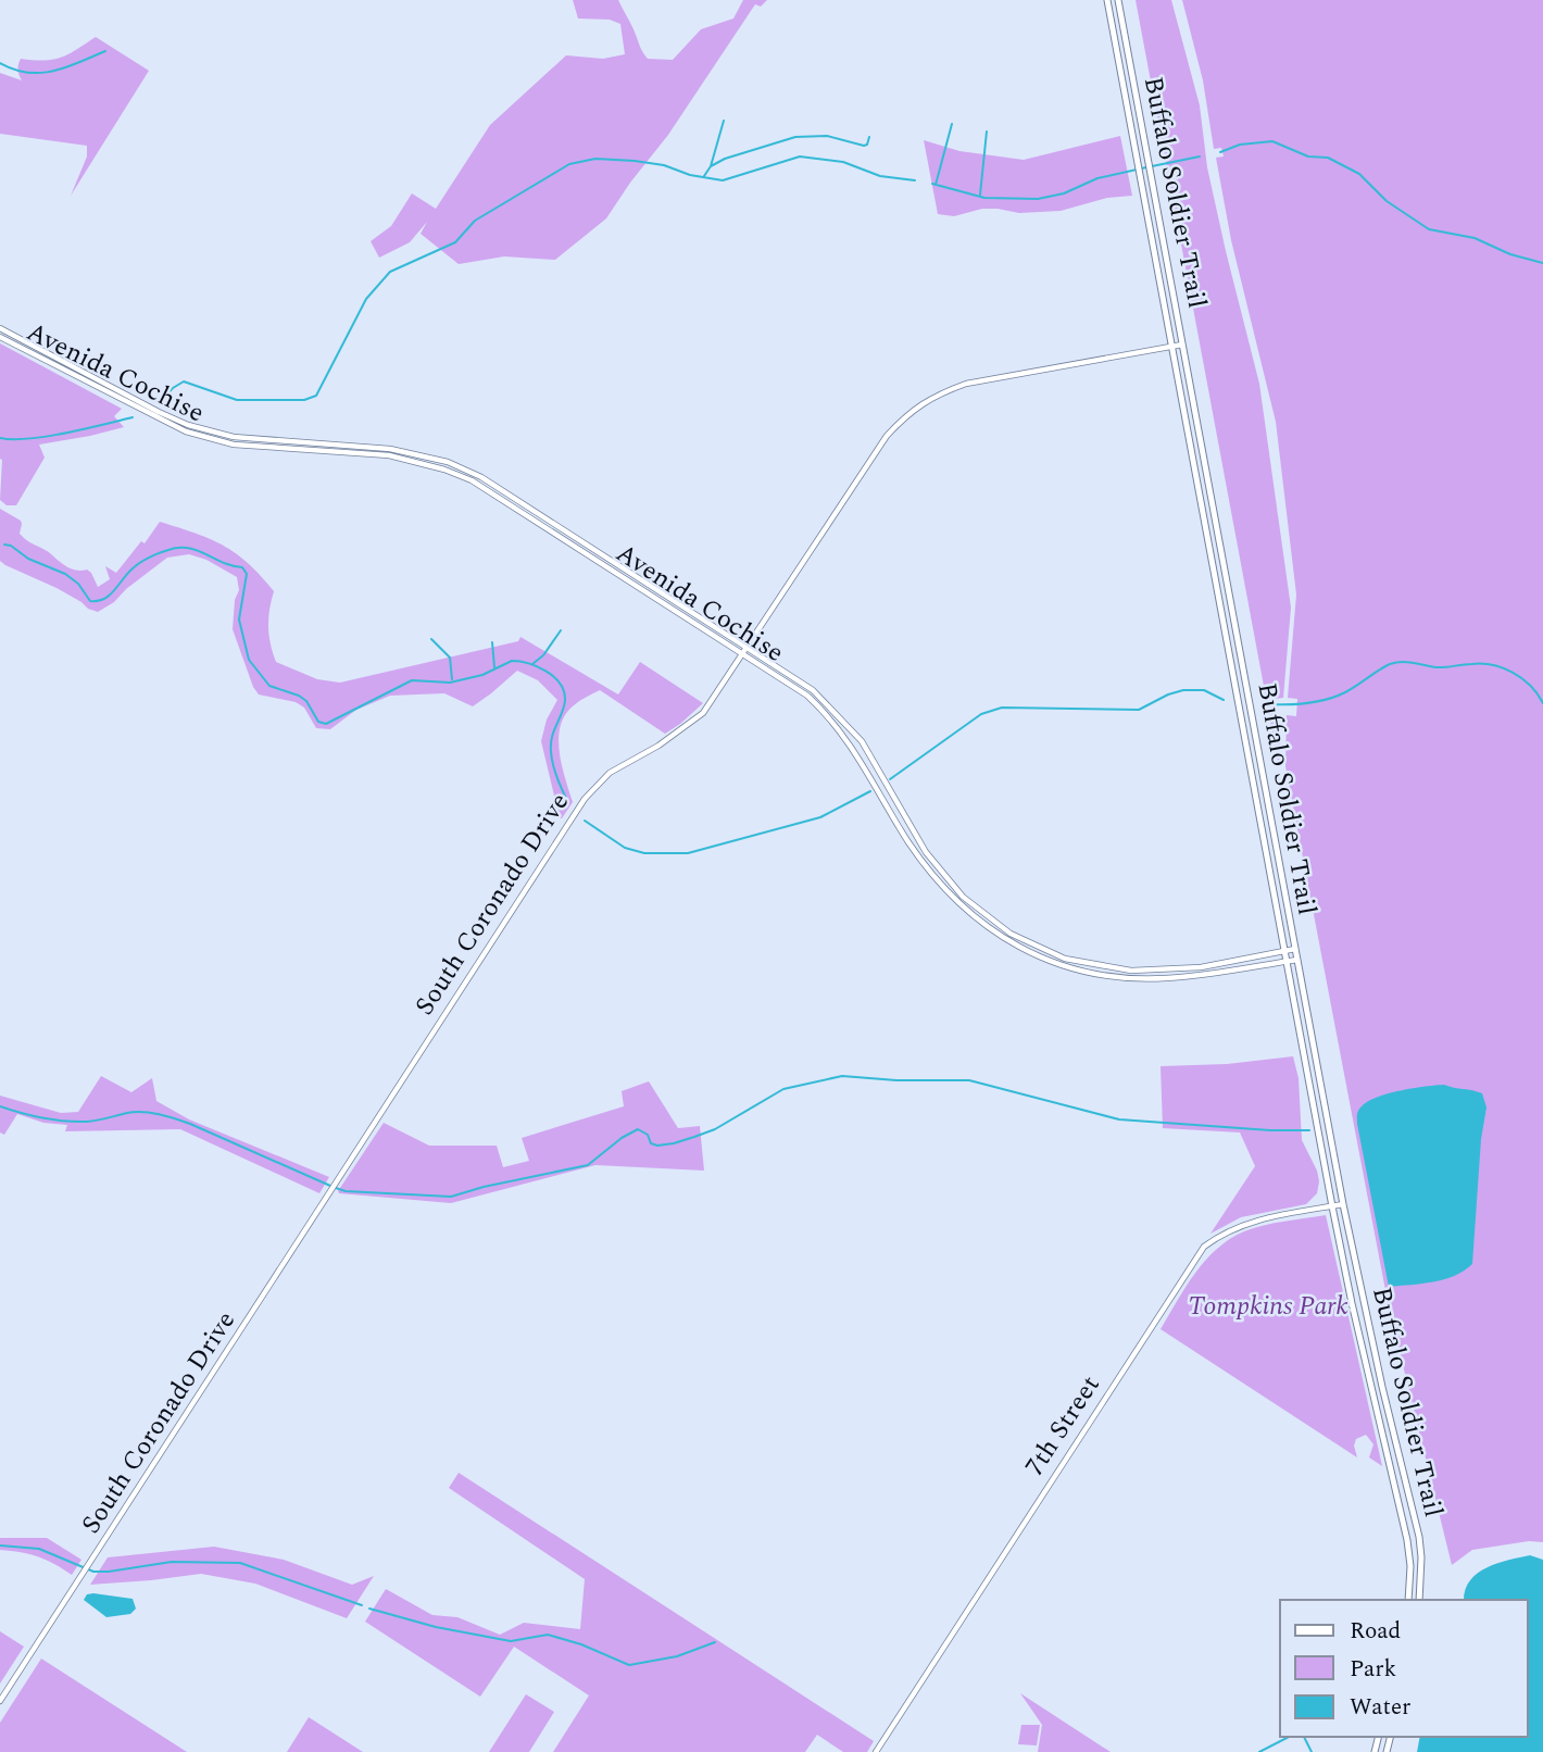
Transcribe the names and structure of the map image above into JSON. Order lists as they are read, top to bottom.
{
  "streets": {
    "main road": ["Buffalo Soldier Trail"],
    "street": ["Avenida Cochise", "South Coronado Drive", "7th Street"]
  },
  "crossings": [
    ["Buffalo Soldier Trail", "Avenida Cochise"],
    ["Buffalo Soldier Trail", "South Coronado Drive"],
    ["Buffalo Soldier Trail", "7th Street"],
    ["Avenida Cochise", "South Coronado Drive"]
  ],
  "parks": ["Tompkins Park"],
  "legend": ["Road", "Park", "Water"]
}
